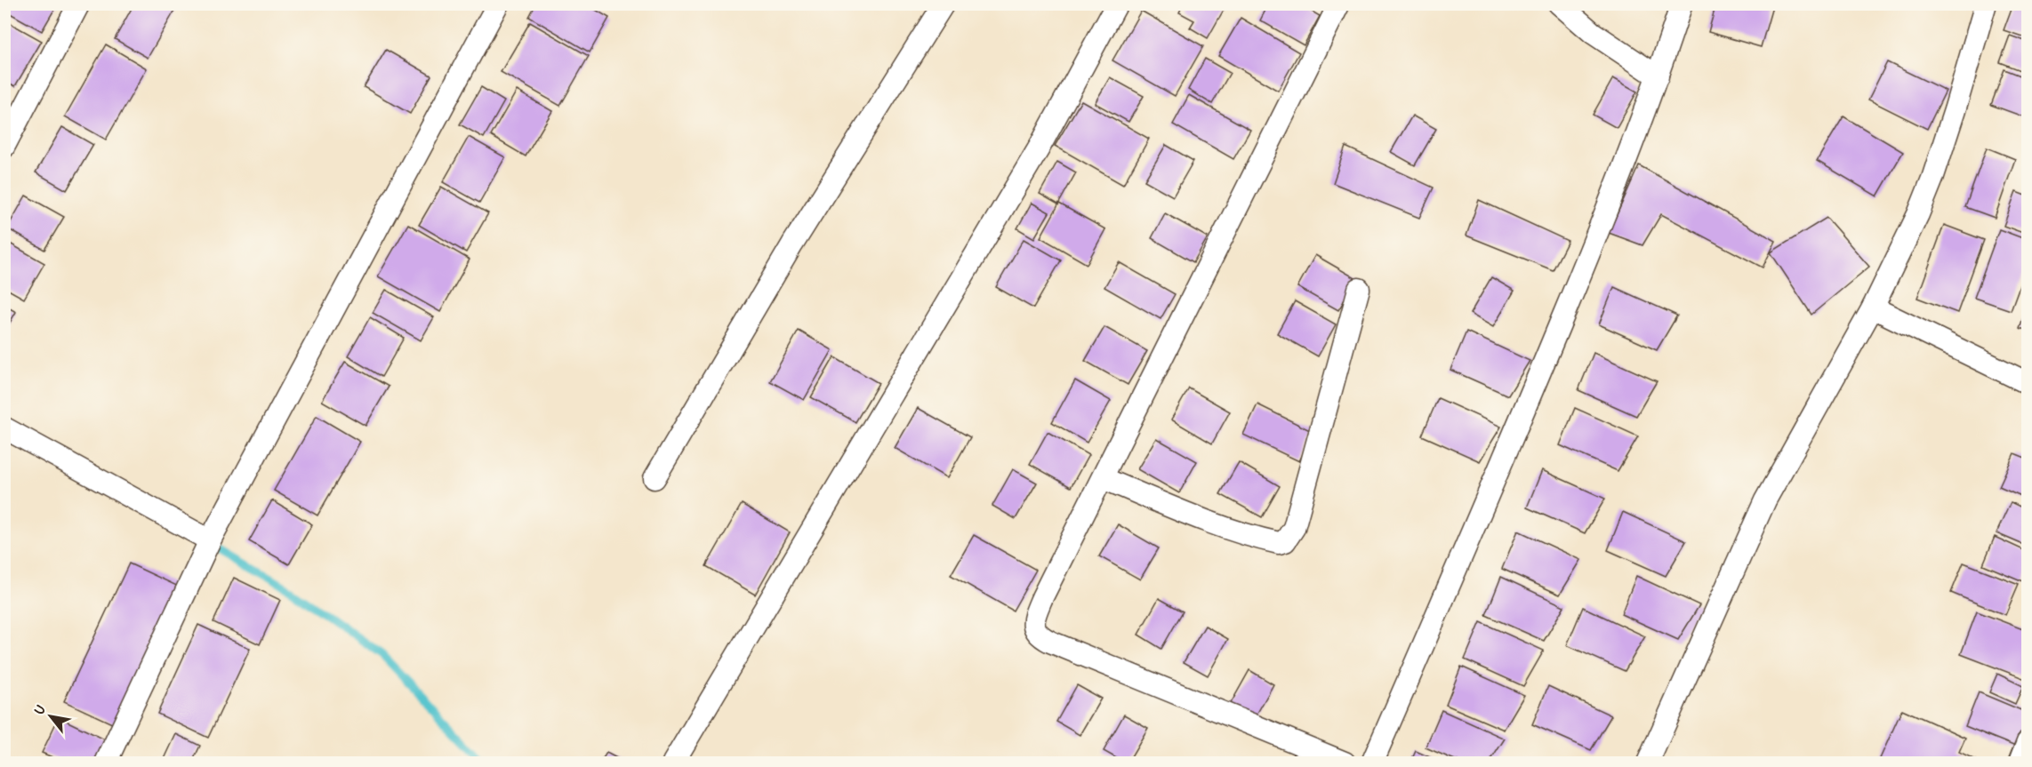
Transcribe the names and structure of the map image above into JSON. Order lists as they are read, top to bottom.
{
  "north": "top left"
}
